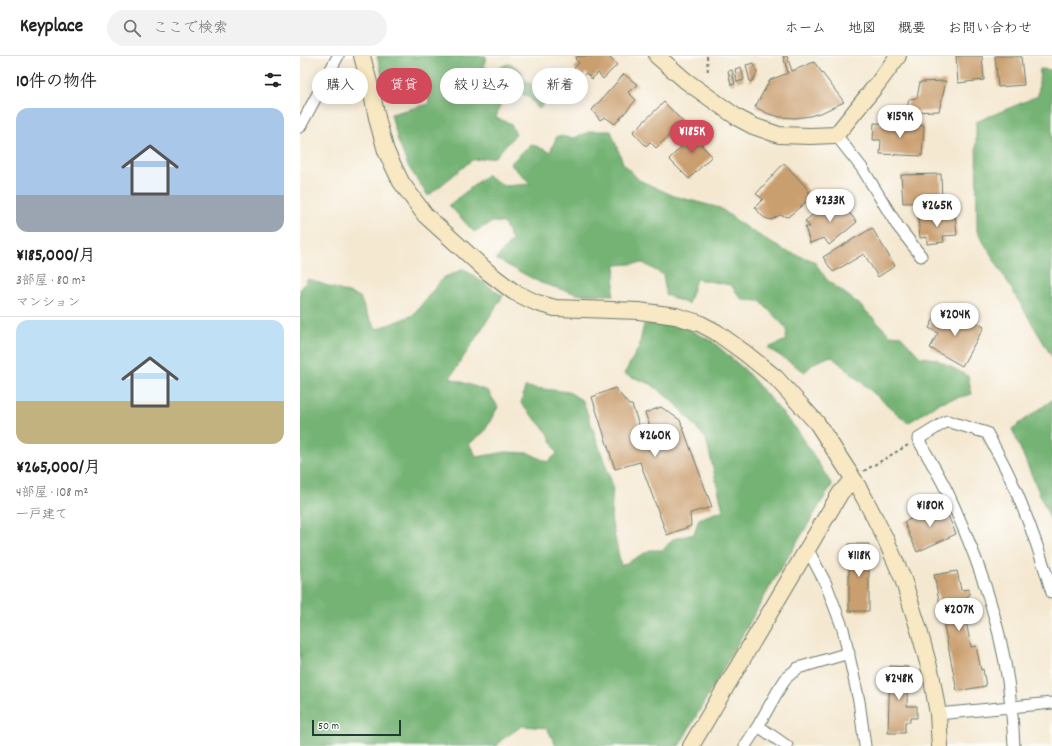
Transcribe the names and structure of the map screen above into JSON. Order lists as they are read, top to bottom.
{
  "scale_bar": "50 m",
  "page": {
    "header": "Keyplace",
    "search": "ここで検索",
    "nav": [
      "ホーム",
      "地図",
      "概要",
      "お問い合わせ"
    ],
    "heading": "10件の物件",
    "chip": [
      "購入",
      "賃貸",
      "絞り込み",
      "新着"
    ],
    "list": [
      {
        "name": "¥185,000/月",
        "note": "3部屋 · 80 m² · マンション"
      },
      {
        "name": "¥265,000/月",
        "note": "4部屋 · 108 m² · 一戸建て"
      }
    ],
    "price": [
      "¥159K",
      "¥185K",
      "¥233K",
      "¥265K",
      "¥204K",
      "¥260K",
      "¥180K",
      "¥118K",
      "¥207K",
      "¥248K"
    ],
    "scale": "50 m"
  }
}
